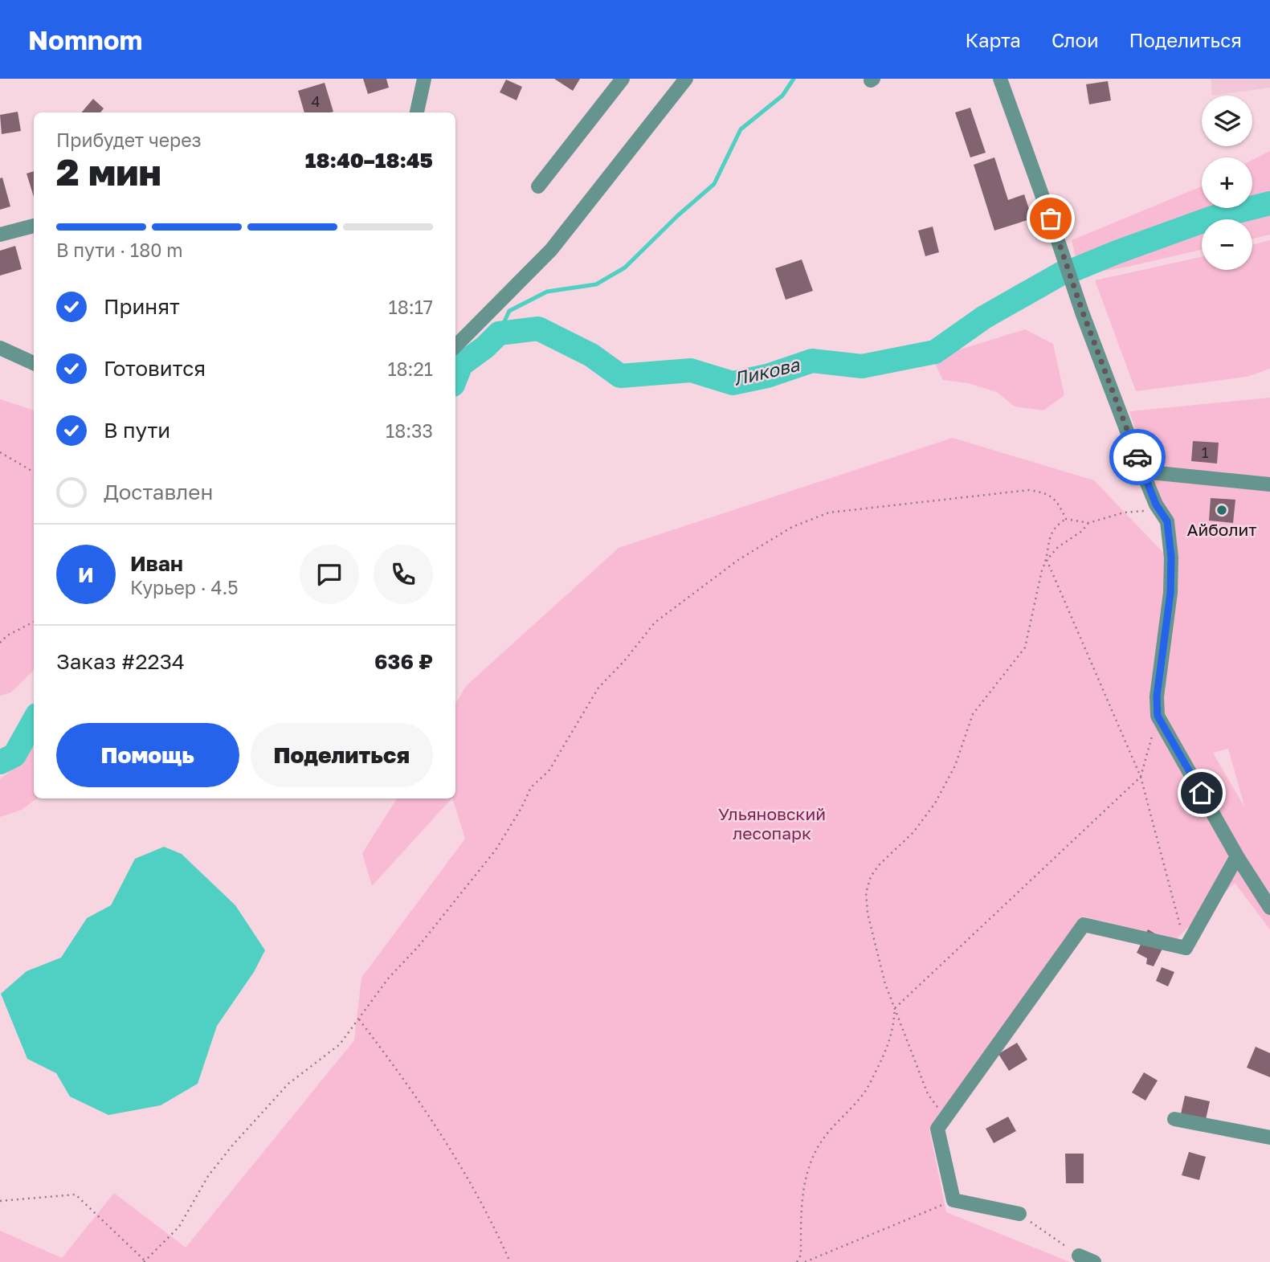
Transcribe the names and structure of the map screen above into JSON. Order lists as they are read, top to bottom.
{
  "water": ["Ликова"],
  "parks": ["Ульяновский лесопарк"],
  "places": ["Айболит"],
  "house_numbers": ["4", "1"],
  "page": {
    "header": "Nomnom",
    "nav": ["Карта", "Слои", "Поделиться"],
    "map_buttons": ["+", "−"],
    "heading": ["2 мин", "Прибудет через", "18:40–18:45"],
    "panel": [
      "Иван",
      "Курьер · 4.5",
      "Заказ #2234",
      "636 ₽"
    ],
    "bar": "В пути · 180 m",
    "list": [
      ["Принят", "18:17"],
      ["Готовится", "18:21"],
      ["В пути", "18:33"],
      "Доставлен"
    ],
    "round": "И",
    "buttons": ["Помощь", "Поделиться"]
  }
}
